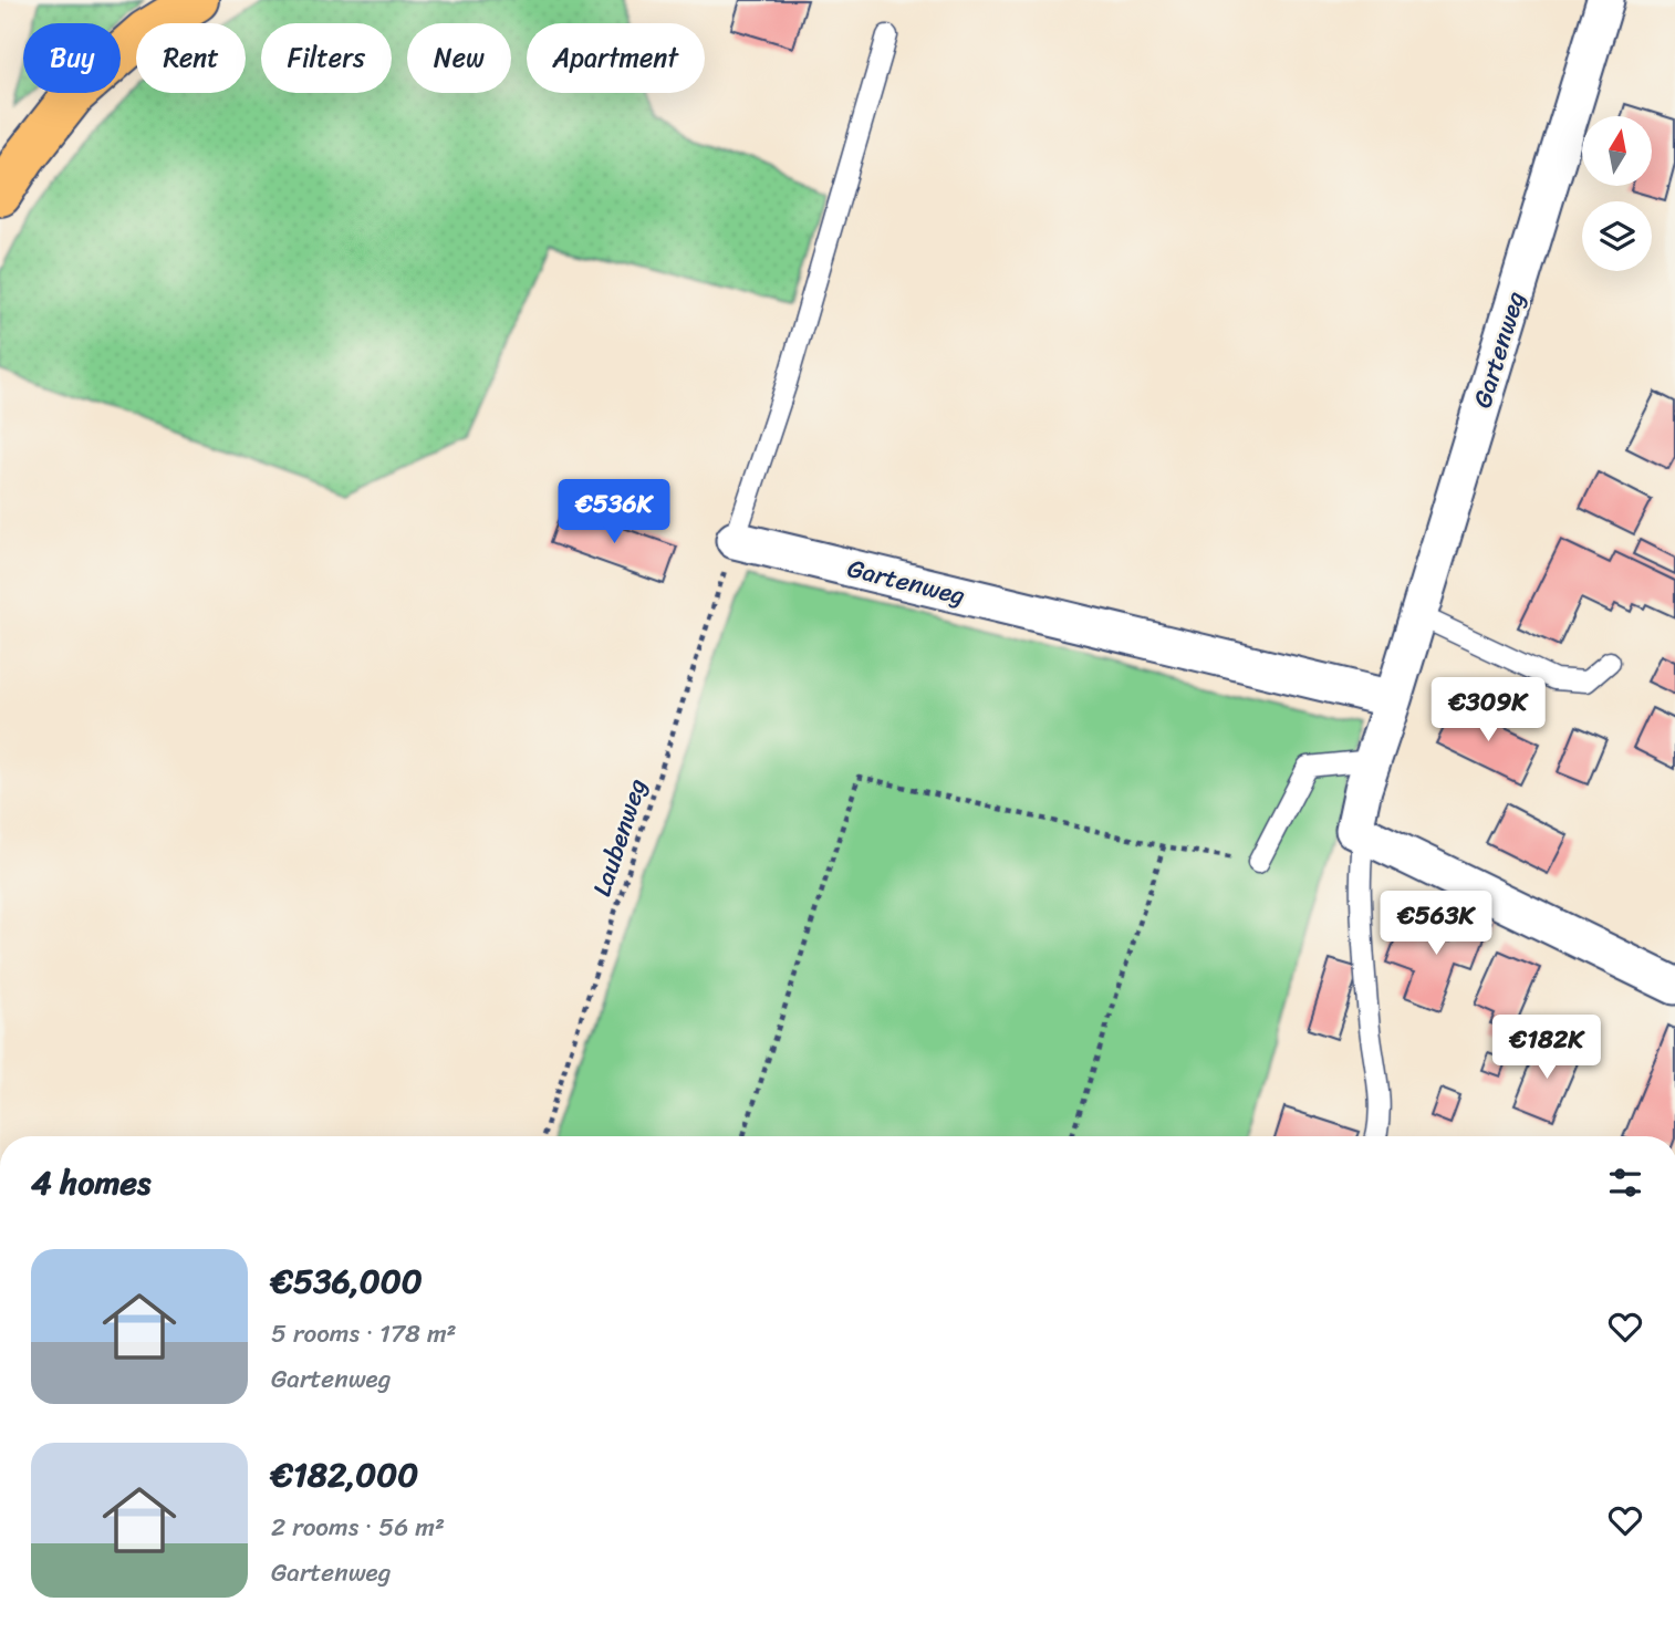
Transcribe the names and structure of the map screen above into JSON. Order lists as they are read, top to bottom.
{
  "streets": {
    "street": ["Gartenweg"],
    "path": ["Laubenweg"]
  },
  "crossings": [
    ["Gartenweg", "Laubenweg"]
  ],
  "north": "top",
  "page": {
    "chip": [
      "Buy",
      "Rent",
      "Filters",
      "New",
      "Apartment"
    ],
    "price": [
      "€536K",
      "€309K",
      "€563K",
      "€182K"
    ],
    "heading": "4 homes",
    "list": [
      {
        "name": "€536,000",
        "note": "5 rooms · 178 m² · Gartenweg"
      },
      {
        "name": "€182,000",
        "note": "2 rooms · 56 m² · Gartenweg"
      }
    ]
  }
}
